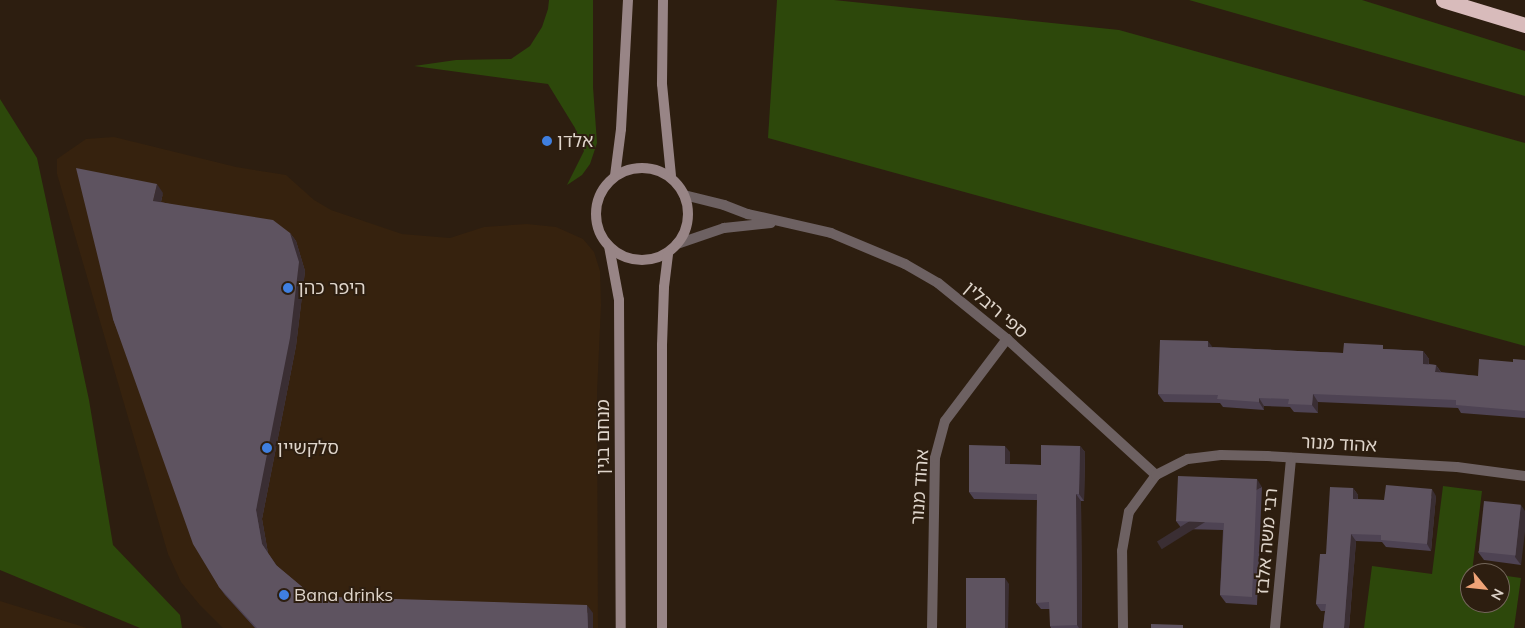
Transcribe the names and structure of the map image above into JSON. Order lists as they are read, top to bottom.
{
  "streets": {
    "main road": ["מנחם בגין"],
    "street": ["ספי ריבלין", "אהוד מנור", "רבי משה אלבז"]
  },
  "crossings": [
    ["ספי ריבלין", "מנחם בגין"],
    ["ספי ריבלין", "אהוד מנור"],
    ["אהוד מנור", "רבי משה אלבז"]
  ],
  "places": [
    "אלדן",
    "היפר כהן",
    "סלקשיין",
    "Bana drinks"
  ],
  "north": "bottom right"
}
